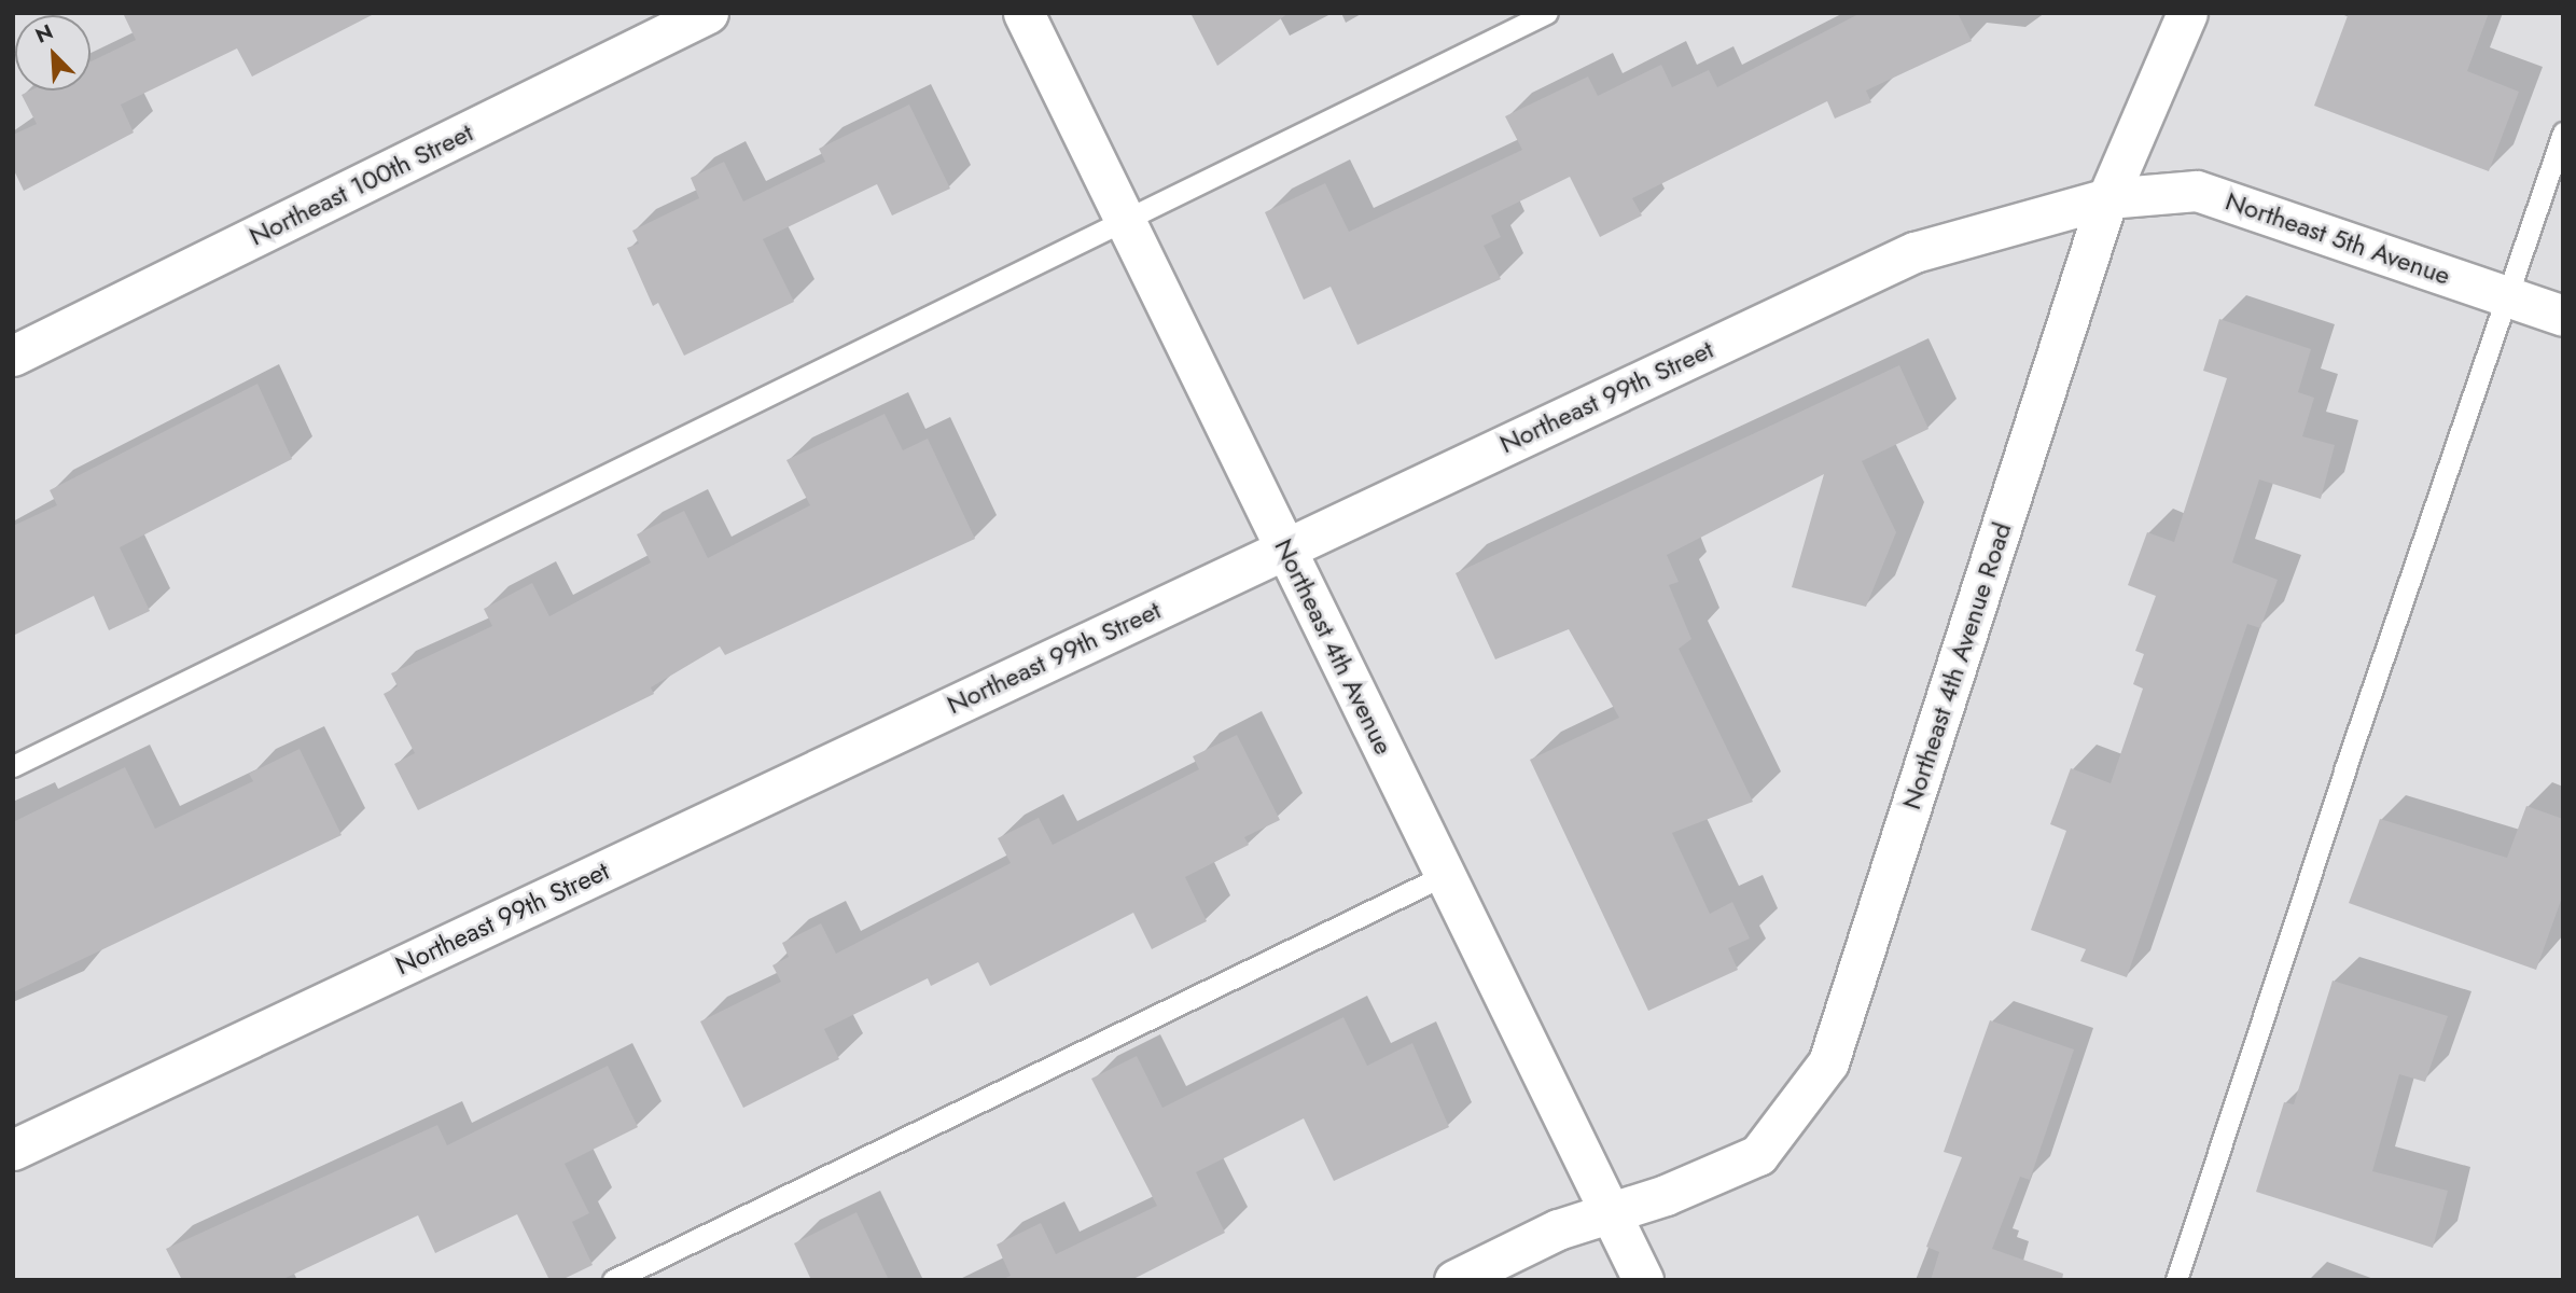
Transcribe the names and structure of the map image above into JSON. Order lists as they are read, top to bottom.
{
  "streets": {
    "street": [
      "Northeast 100th Street",
      "Northeast 5th Avenue",
      "Northeast 99th Street",
      "Northeast 4th Avenue",
      "Northeast 4th Avenue Road"
    ]
  },
  "crossings": [
    ["Northeast 5th Avenue", "Northeast 99th Street"],
    ["Northeast 5th Avenue", "Northeast 4th Avenue Road"],
    ["Northeast 99th Street", "Northeast 4th Avenue"],
    ["Northeast 99th Street", "Northeast 4th Avenue Road"],
    ["Northeast 4th Avenue", "Northeast 4th Avenue Road"]
  ],
  "north": "top left"
}
